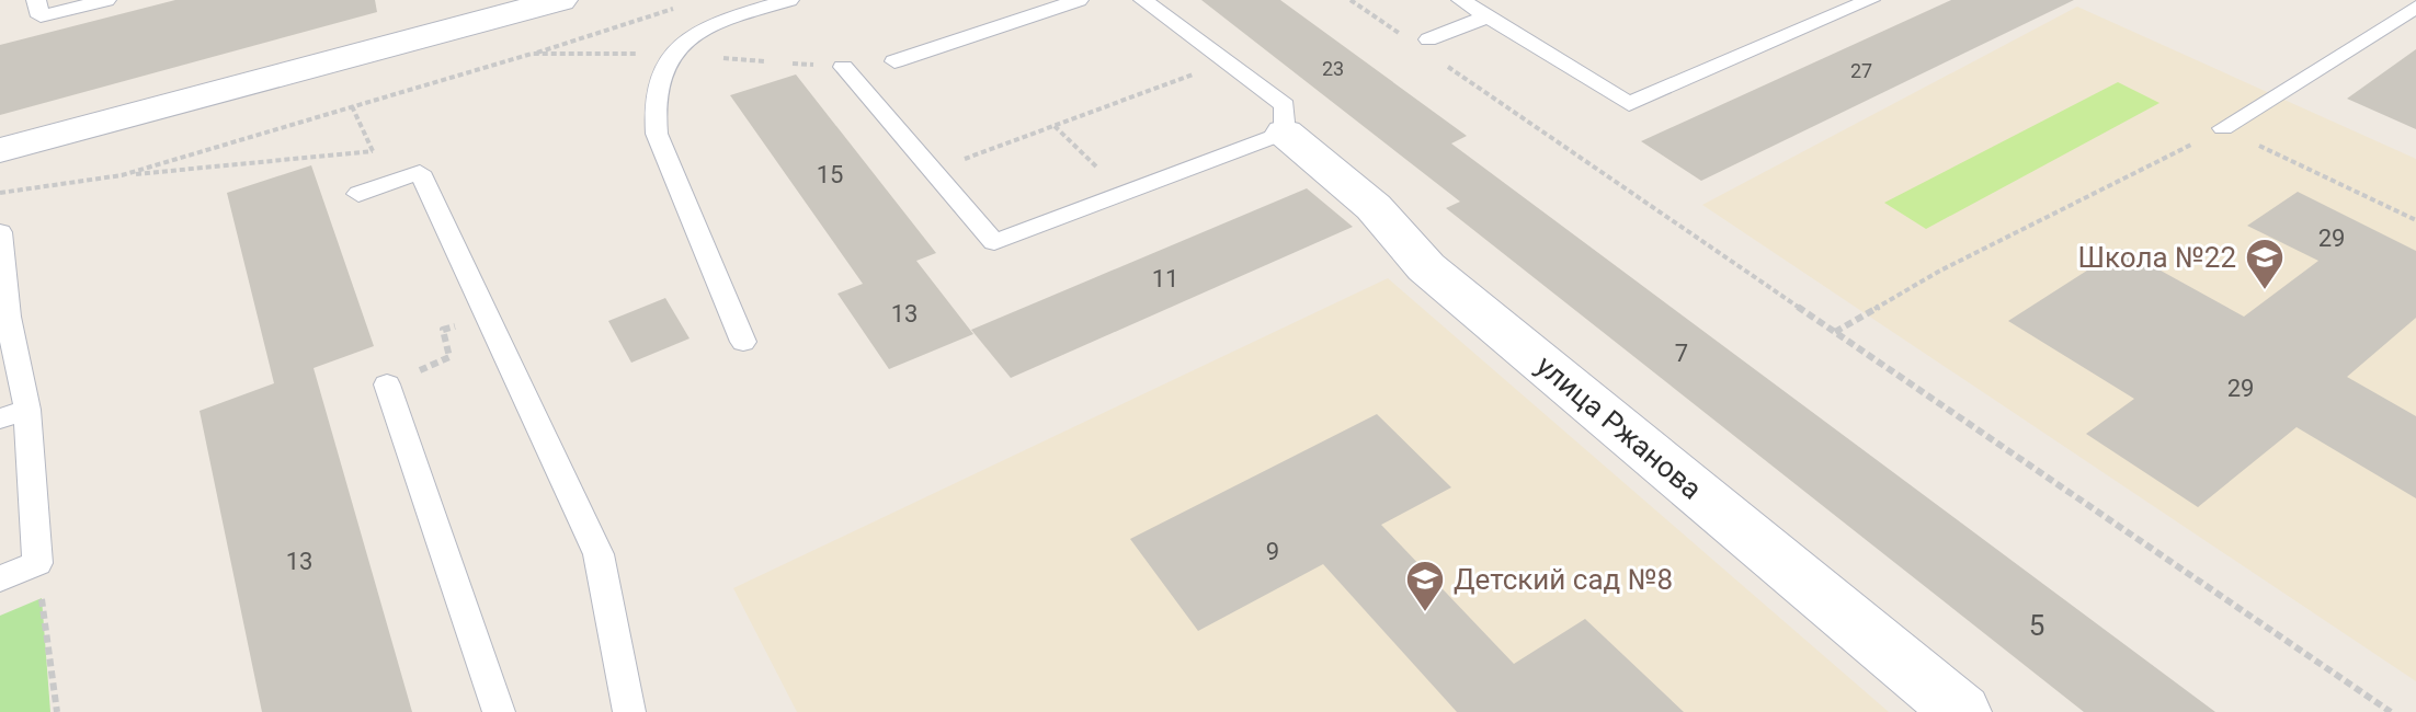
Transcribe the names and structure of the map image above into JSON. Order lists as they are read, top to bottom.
{
  "streets": {
    "street": ["улица Ржанова"]
  },
  "places": {
    "school or university": ["Школа №22", "Детский сад №8"]
  },
  "house_numbers": [
    "23",
    "27",
    "15",
    "29",
    "11",
    "13",
    "7",
    "29",
    "9",
    "13",
    "5"
  ]
}
